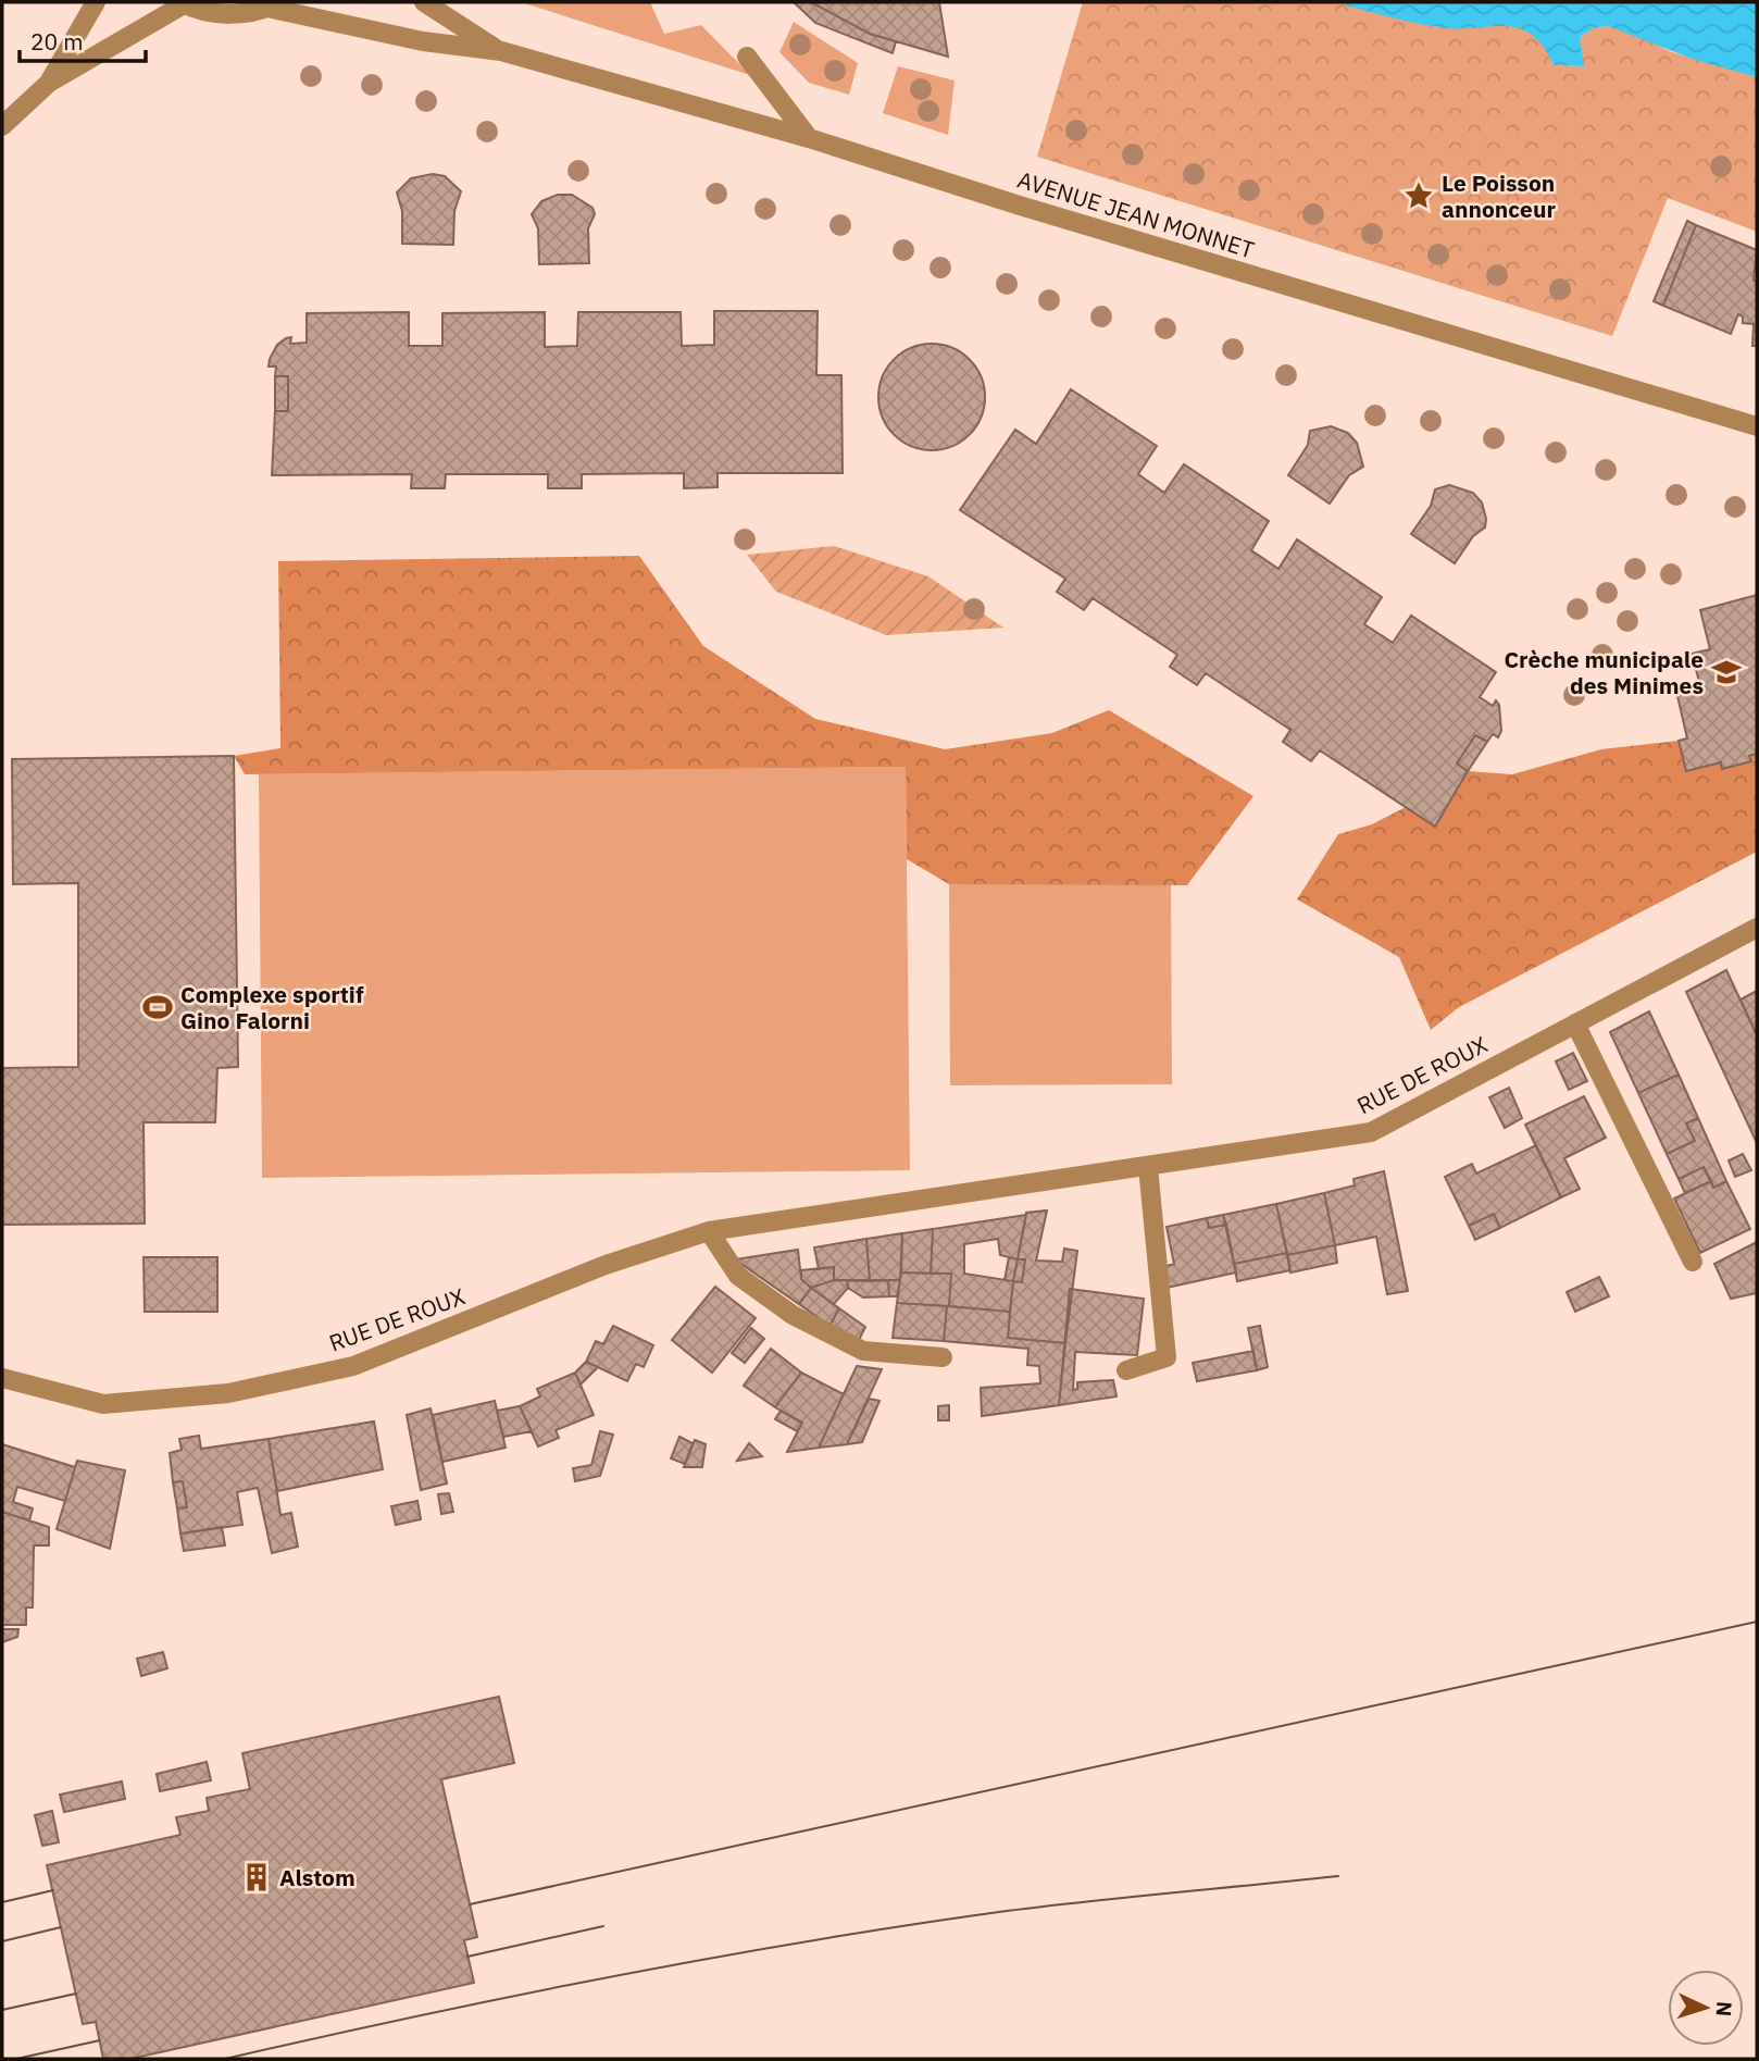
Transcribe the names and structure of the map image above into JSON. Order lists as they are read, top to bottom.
{
  "streets": {
    "street": ["AVENUE JEAN MONNET", "RUE DE ROUX"]
  },
  "places": {
    "place": ["Le Poisson annonceur"],
    "school or university": ["Crèche municipale des Minimes"],
    "sports": ["Complexe sportif Gino Falorni"],
    "building": ["Alstom"]
  },
  "scale_bar": "20 m",
  "north": "right"
}
